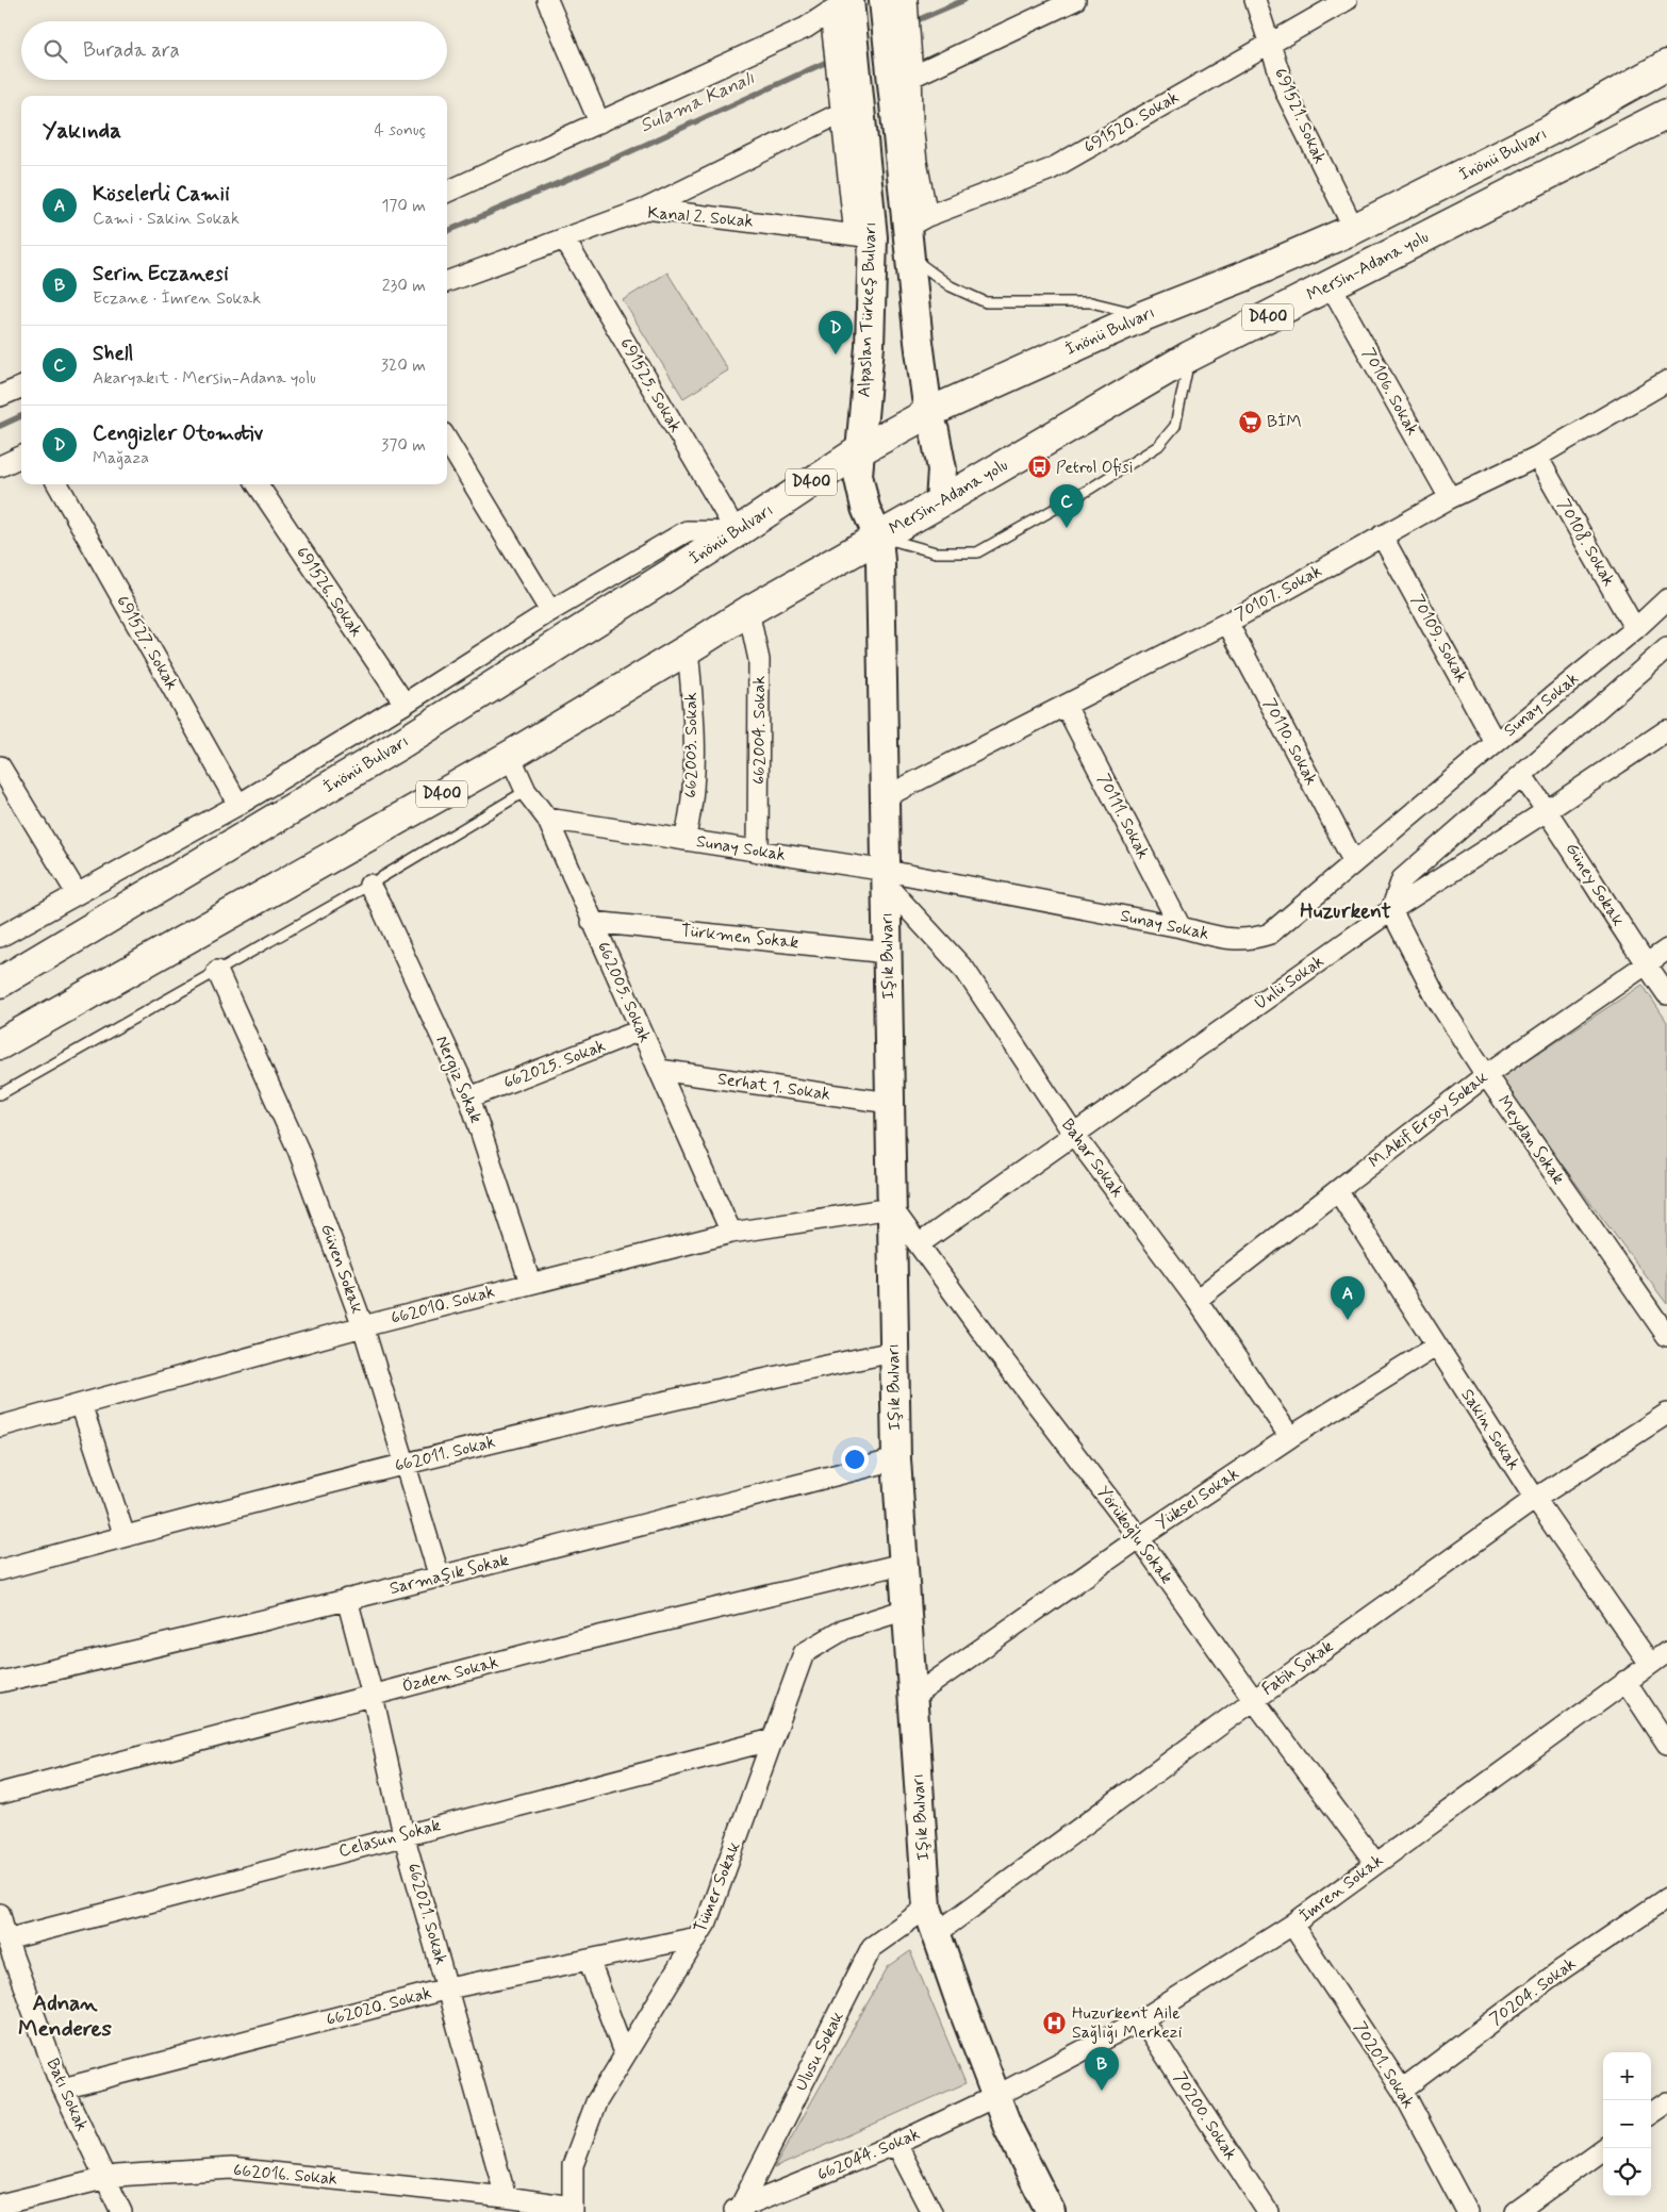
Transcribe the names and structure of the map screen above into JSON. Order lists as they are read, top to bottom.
{
  "streets": {
    "highway": ["İnönü Bulvarı", "Mersin-Adana yolu", "D400"],
    "main road": ["Alpaslan Türkeş Bulvarı", "Işık Bulvarı"],
    "street": [
      "691521. Sokak",
      "691520. Sokak",
      "Kanal 2. Sokak",
      "691525. Sokak",
      "70106. Sokak",
      "70108. Sokak",
      "691526. Sokak",
      "70107. Sokak",
      "70109. Sokak",
      "691527. Sokak",
      "Sunay Sokak",
      "662004. Sokak",
      "70110. Sokak",
      "662003. Sokak",
      "70111. Sokak",
      "Güney Sokak",
      "Türkmen Sokak",
      "Ünlü Sokak",
      "662005. Sokak",
      "662025. Sokak",
      "Nergiz Sokak",
      "Serhat 1. Sokak",
      "M.Akif Ersoy Sokak",
      "Meydan Sokak",
      "Bahar Sokak",
      "Güven Sokak",
      "662010. Sokak",
      "Sakin Sokak",
      "662011. Sokak",
      "Yüksel Sokak",
      "Yörükoğlu Sokak",
      "Sarmaşık Sokak",
      "Fatih Sokak",
      "Özden Sokak",
      "Celasun Sokak",
      "Tümer Sokak",
      "İmren Sokak",
      "662021. Sokak",
      "70204. Sokak",
      "662020. Sokak",
      "Ulusu Sokak",
      "70201. Sokak",
      "Batı Sokak",
      "70200. Sokak",
      "662044. Sokak",
      "662016. Sokak"
    ]
  },
  "crossings": [
    ["691521. Sokak", "691520. Sokak"],
    ["691521. Sokak", "İnönü Bulvarı"],
    ["İnönü Bulvarı", "Alpaslan Türkeş Bulvarı"],
    ["İnönü Bulvarı", "691525. Sokak"],
    ["Kanal 2. Sokak", "Alpaslan Türkeş Bulvarı"],
    ["Kanal 2. Sokak", "691525. Sokak"],
    ["Mersin-Adana yolu", "Alpaslan Türkeş Bulvarı"],
    ["Mersin-Adana yolu", "D400"],
    ["Mersin-Adana yolu", "70106. Sokak"],
    ["Mersin-Adana yolu", "Işık Bulvarı"],
    ["Alpaslan Türkeş Bulvarı", "D400"],
    ["Alpaslan Türkeş Bulvarı", "Işık Bulvarı"],
    ["D400", "662004. Sokak"],
    ["D400", "662003. Sokak"],
    ["D400", "Işık Bulvarı"],
    ["D400", "662005. Sokak"],
    ["70106. Sokak", "70107. Sokak"],
    ["70108. Sokak", "70107. Sokak"],
    ["70108. Sokak", "Sunay Sokak"],
    ["70107. Sokak", "70109. Sokak"],
    ["70107. Sokak", "70110. Sokak"],
    ["70107. Sokak", "70111. Sokak"],
    ["70107. Sokak", "Işık Bulvarı"],
    ["70109. Sokak", "Sunay Sokak"],
    ["Sunay Sokak", "662004. Sokak"],
    ["Sunay Sokak", "70110. Sokak"],
    ["Sunay Sokak", "662003. Sokak"],
    ["Sunay Sokak", "70111. Sokak"],
    ["Sunay Sokak", "Işık Bulvarı"],
    ["Sunay Sokak", "662005. Sokak"],
    ["Sunay Sokak", "Bahar Sokak"],
    ["Güney Sokak", "Ünlü Sokak"],
    ["Güney Sokak", "M.Akif Ersoy Sokak"],
    ["Türkmen Sokak", "Işık Bulvarı"],
    ["Türkmen Sokak", "662005. Sokak"],
    ["Işık Bulvarı", "Serhat 1. Sokak"],
    ["Işık Bulvarı", "Bahar Sokak"],
    ["Işık Bulvarı", "662010. Sokak"],
    ["Işık Bulvarı", "662011. Sokak"],
    ["Işık Bulvarı", "Yüksel Sokak"],
    ["Işık Bulvarı", "Yörükoğlu Sokak"],
    ["Işık Bulvarı", "Sarmaşık Sokak"],
    ["Işık Bulvarı", "Fatih Sokak"],
    ["Işık Bulvarı", "Özden Sokak"],
    ["Işık Bulvarı", "Tümer Sokak"],
    ["Işık Bulvarı", "İmren Sokak"],
    ["Işık Bulvarı", "Ulusu Sokak"],
    ["Işık Bulvarı", "662044. Sokak"],
    ["Ünlü Sokak", "Meydan Sokak"],
    ["Ünlü Sokak", "Bahar Sokak"],
    ["Ünlü Sokak", "Yörükoğlu Sokak"],
    ["662005. Sokak", "662025. Sokak"],
    ["662005. Sokak", "Serhat 1. Sokak"],
    ["662005. Sokak", "662010. Sokak"],
    ["662025. Sokak", "Nergiz Sokak"],
    ["Nergiz Sokak", "662010. Sokak"],
    ["M.Akif Ersoy Sokak", "Meydan Sokak"],
    ["M.Akif Ersoy Sokak", "Bahar Sokak"],
    ["M.Akif Ersoy Sokak", "Sakin Sokak"],
    ["Bahar Sokak", "Yüksel Sokak"],
    ["Güven Sokak", "662010. Sokak"],
    ["Güven Sokak", "662011. Sokak"],
    ["Güven Sokak", "Sarmaşık Sokak"],
    ["662010. Sokak", "Yörükoğlu Sokak"],
    ["Sakin Sokak", "Yüksel Sokak"],
    ["Sakin Sokak", "Fatih Sokak"],
    ["Sakin Sokak", "İmren Sokak"],
    ["Yüksel Sokak", "Yörükoğlu Sokak"],
    ["Yörükoğlu Sokak", "Fatih Sokak"],
    ["Yörükoğlu Sokak", "İmren Sokak"],
    ["Sarmaşık Sokak", "662021. Sokak"],
    ["Özden Sokak", "662021. Sokak"],
    ["Celasun Sokak", "Tümer Sokak"],
    ["Celasun Sokak", "662021. Sokak"],
    ["Celasun Sokak", "Batı Sokak"],
    ["Tümer Sokak", "662020. Sokak"],
    ["Tümer Sokak", "662016. Sokak"],
    ["İmren Sokak", "70201. Sokak"],
    ["İmren Sokak", "70200. Sokak"],
    ["İmren Sokak", "662044. Sokak"],
    ["662021. Sokak", "662020. Sokak"],
    ["662021. Sokak", "662016. Sokak"],
    ["70204. Sokak", "70201. Sokak"],
    ["662020. Sokak", "Batı Sokak"],
    ["Ulusu Sokak", "662044. Sokak"],
    ["Batı Sokak", "662016. Sokak"]
  ],
  "districts": ["Huzurkent", "Adnan Menderes"],
  "water": ["Sulama Kanalı"],
  "places": {
    "supermarket": ["BİM"],
    "bus stop": ["Petrol Ofisi"],
    "hospital": ["Huzurkent Aile Sağlığı Merkezi"]
  },
  "page": {
    "search": "Burada ara",
    "heading": ["Yakında", "4 sonuç"],
    "list": [
      {
        "mark": "A",
        "name": "Köselerli Camii",
        "note": "Cami · Sakin Sokak",
        "value": "170 m"
      },
      {
        "mark": "B",
        "name": "Serin Eczanesi",
        "note": "Eczane · İmren Sokak",
        "value": "230 m"
      },
      {
        "mark": "C",
        "name": "Shell",
        "note": "Akaryakıt · Mersin-Adana yolu",
        "value": "320 m"
      },
      {
        "mark": "D",
        "name": "Cengizler Otomotiv",
        "note": "Mağaza",
        "value": "370 m"
      }
    ],
    "pins": [
      "D",
      "C",
      "A",
      "B"
    ],
    "map_buttons": ["+", "−"]
  }
}
